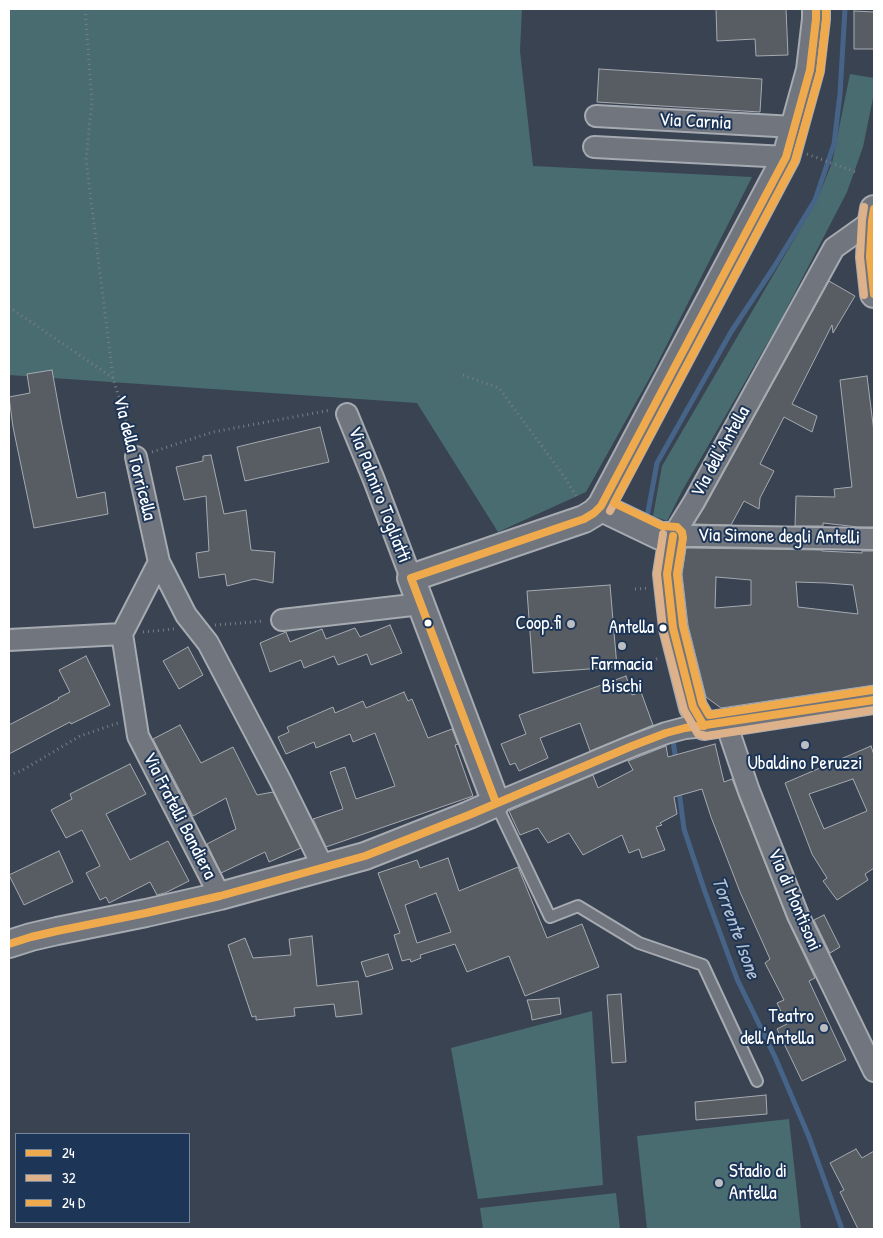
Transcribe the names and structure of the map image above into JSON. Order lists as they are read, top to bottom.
{
  "streets": {
    "street": [
      "Via Carnia",
      "Via dell'Antella",
      "Via della Torricella",
      "Via Palmiro Togliatti",
      "Via Simone degli Antelli",
      "Via Fratelli Bandiera",
      "Via di Montisoni"
    ]
  },
  "crossings": [
    ["Via dell'Antella", "Via Simone degli Antelli"],
    ["Via dell'Antella", "Via di Montisoni"]
  ],
  "water": ["Torrente Isone"],
  "places": [
    "Coop.fi",
    "Antella",
    "Farmacia Bischi",
    "Ubaldino Peruzzi",
    "Teatro dell'Antella",
    "Stadio di Antella"
  ],
  "lines": ["transit line 24", "transit line 32"],
  "legend": ["24", "32", "24 D"]
}
